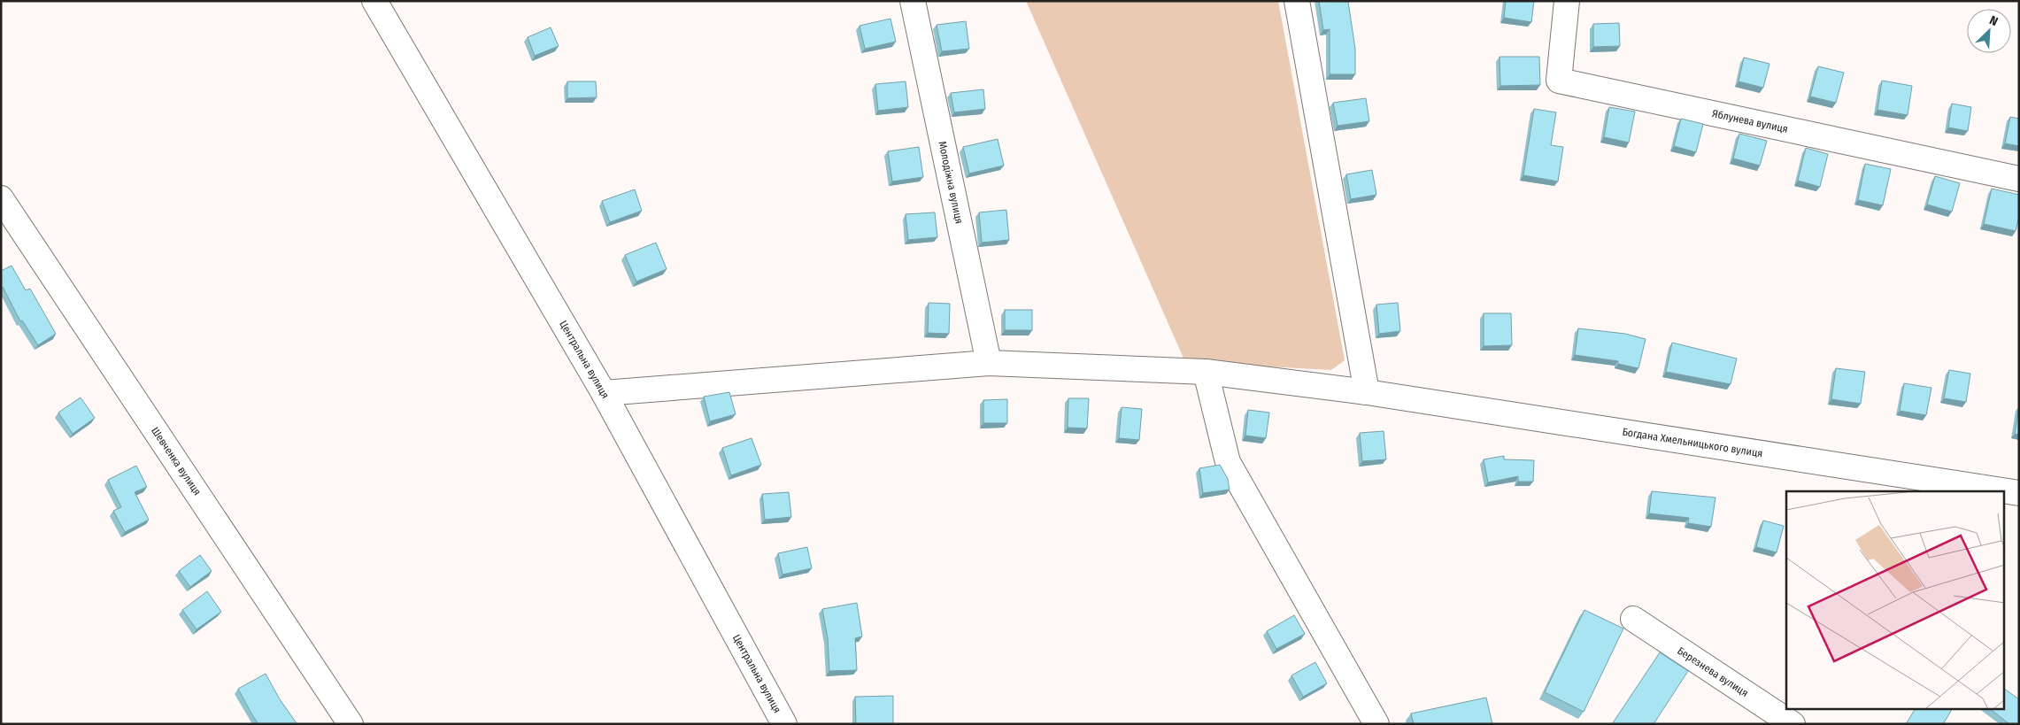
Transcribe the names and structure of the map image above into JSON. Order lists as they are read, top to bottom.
{
  "streets": {
    "street": [
      "Яблунева вулиця",
      "Молодіжна вулиця",
      "Центральна вулиця",
      "Богдана Хмельницького вулиця",
      "Шевченка вулиця",
      "Березнева вулиця"
    ]
  },
  "crossings": [
    ["Молодіжна вулиця", "Богдана Хмельницького вулиця"],
    ["Центральна вулиця", "Богдана Хмельницького вулиця"]
  ],
  "north": "top right"
}
